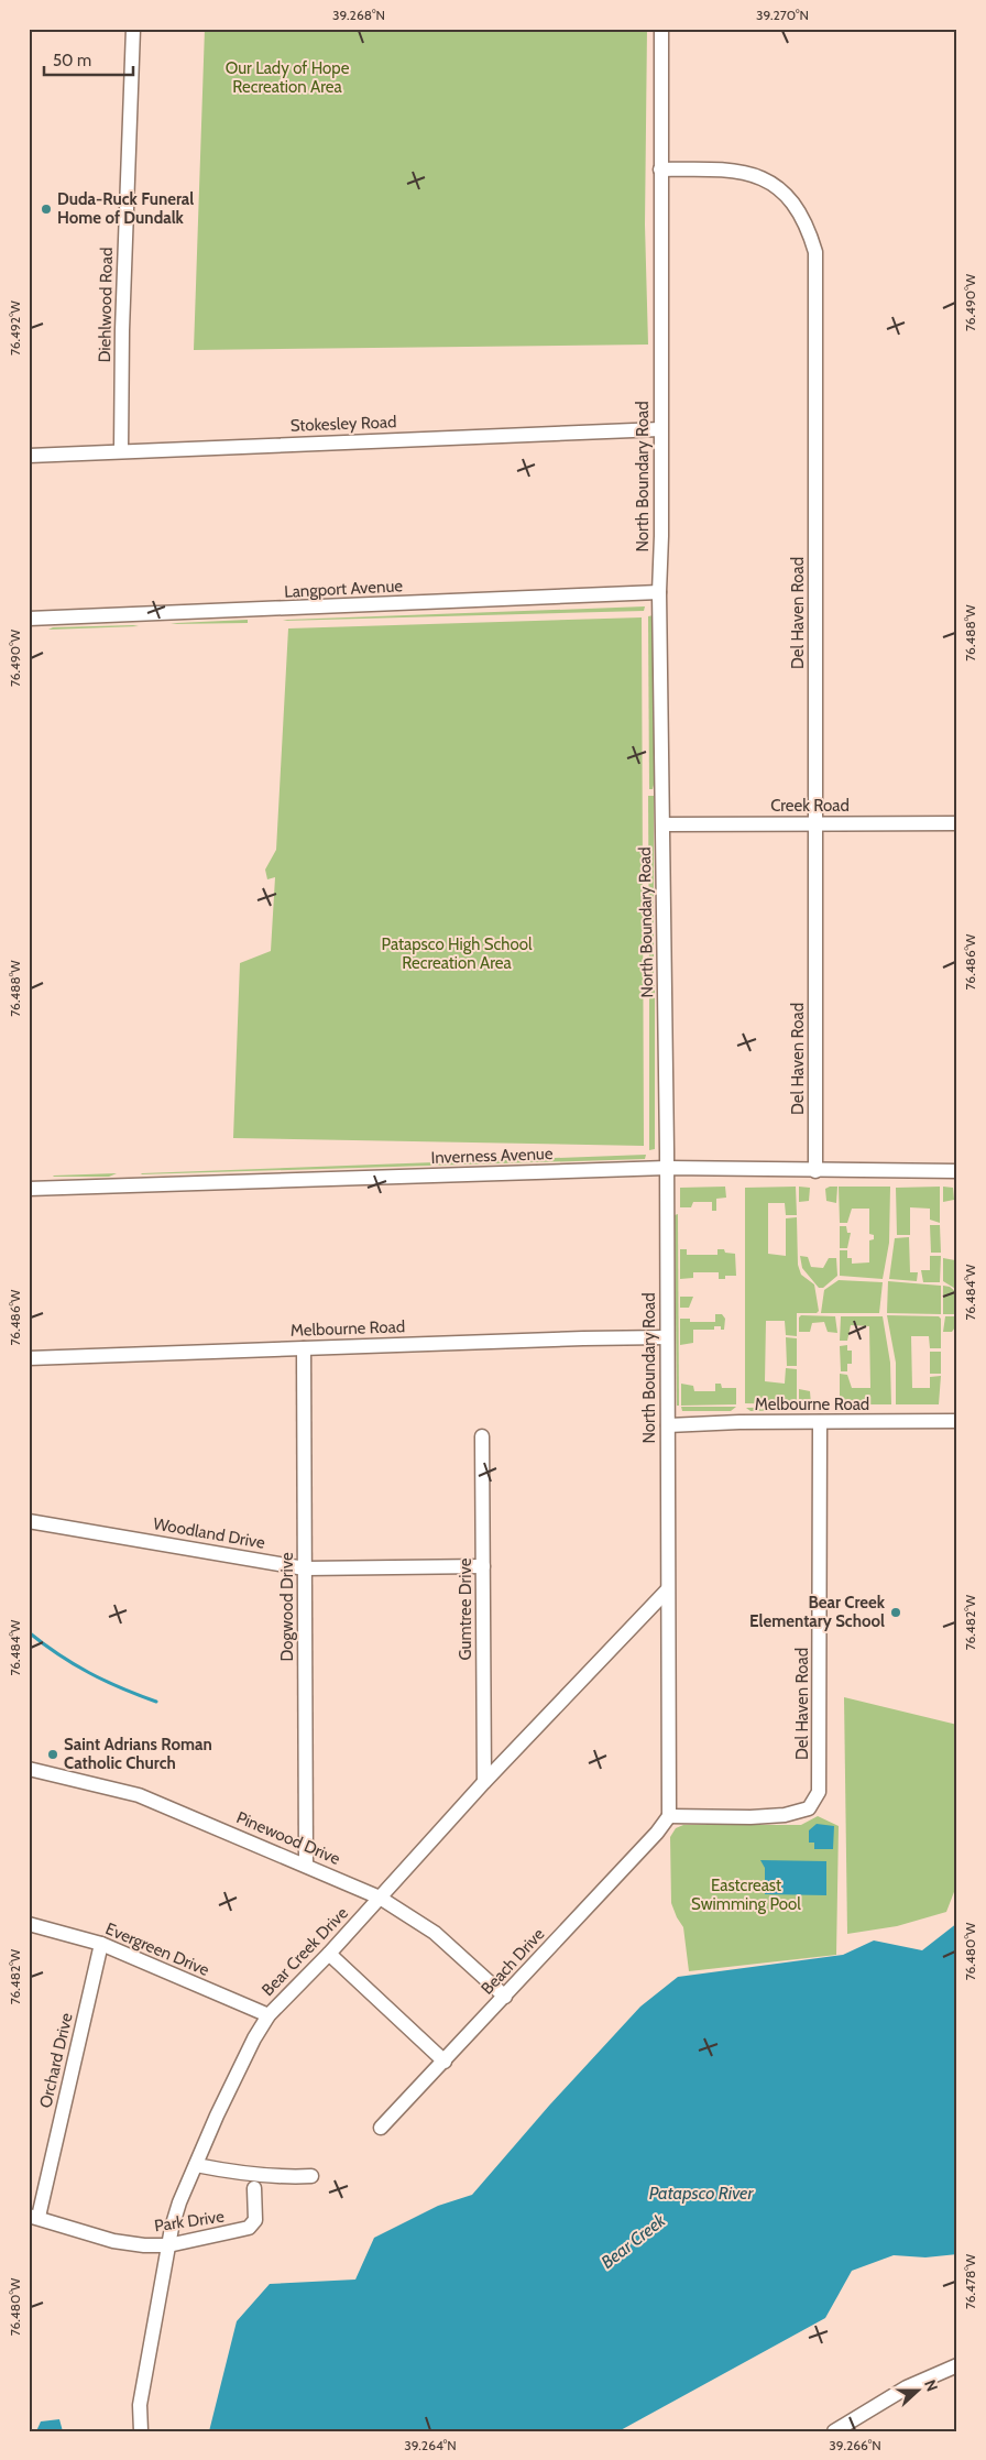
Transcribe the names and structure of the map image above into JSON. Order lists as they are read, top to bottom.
{
  "streets": {
    "street": [
      "Diehlwood Road",
      "Stokesley Road",
      "North Boundary Road",
      "Langport Avenue",
      "Del Haven Road",
      "Creek Road",
      "Inverness Avenue",
      "Melbourne Road",
      "Woodland Drive",
      "Dogwood Drive",
      "Gumtree Drive",
      "Pinewood Drive",
      "Evergreen Drive",
      "Bear Creek Drive",
      "Beach Drive",
      "Orchard Drive",
      "Park Drive"
    ]
  },
  "crossings": [
    ["Diehlwood Road", "Stokesley Road"],
    ["Stokesley Road", "North Boundary Road"],
    ["North Boundary Road", "Langport Avenue"],
    ["North Boundary Road", "Del Haven Road"],
    ["North Boundary Road", "Creek Road"],
    ["North Boundary Road", "Inverness Avenue"],
    ["North Boundary Road", "Melbourne Road"],
    ["North Boundary Road", "Bear Creek Drive"],
    ["North Boundary Road", "Beach Drive"],
    ["Del Haven Road", "Creek Road"],
    ["Del Haven Road", "Inverness Avenue"],
    ["Del Haven Road", "Melbourne Road"],
    ["Del Haven Road", "Beach Drive"],
    ["Melbourne Road", "Dogwood Drive"],
    ["Woodland Drive", "Dogwood Drive"],
    ["Woodland Drive", "Gumtree Drive"],
    ["Dogwood Drive", "Pinewood Drive"],
    ["Gumtree Drive", "Bear Creek Drive"],
    ["Pinewood Drive", "Bear Creek Drive"],
    ["Pinewood Drive", "Beach Drive"],
    ["Evergreen Drive", "Bear Creek Drive"],
    ["Evergreen Drive", "Orchard Drive"],
    ["Bear Creek Drive", "Park Drive"],
    ["Orchard Drive", "Park Drive"]
  ],
  "water": ["Patapsco River", "Bear Creek"],
  "parks": ["Our Lady of Hope Recreation Area", "Patapsco High School Recreation Area", "Eastcreast Swimming Pool"],
  "places": ["Duda-Ruck Funeral Home of Dundalk", "Bear Creek Elementary School", "Saint Adrians Roman Catholic Church"],
  "scale_bar": "50 m",
  "north": "right",
  "coordinates": [
    "39.268°N",
    "39.270°N",
    "76.490°W",
    "76.492°W",
    "76.488°W",
    "76.486°W",
    "76.484°W",
    "76.482°W",
    "76.480°W",
    "76.478°W",
    "39.264°N",
    "39.266°N"
  ]
}
